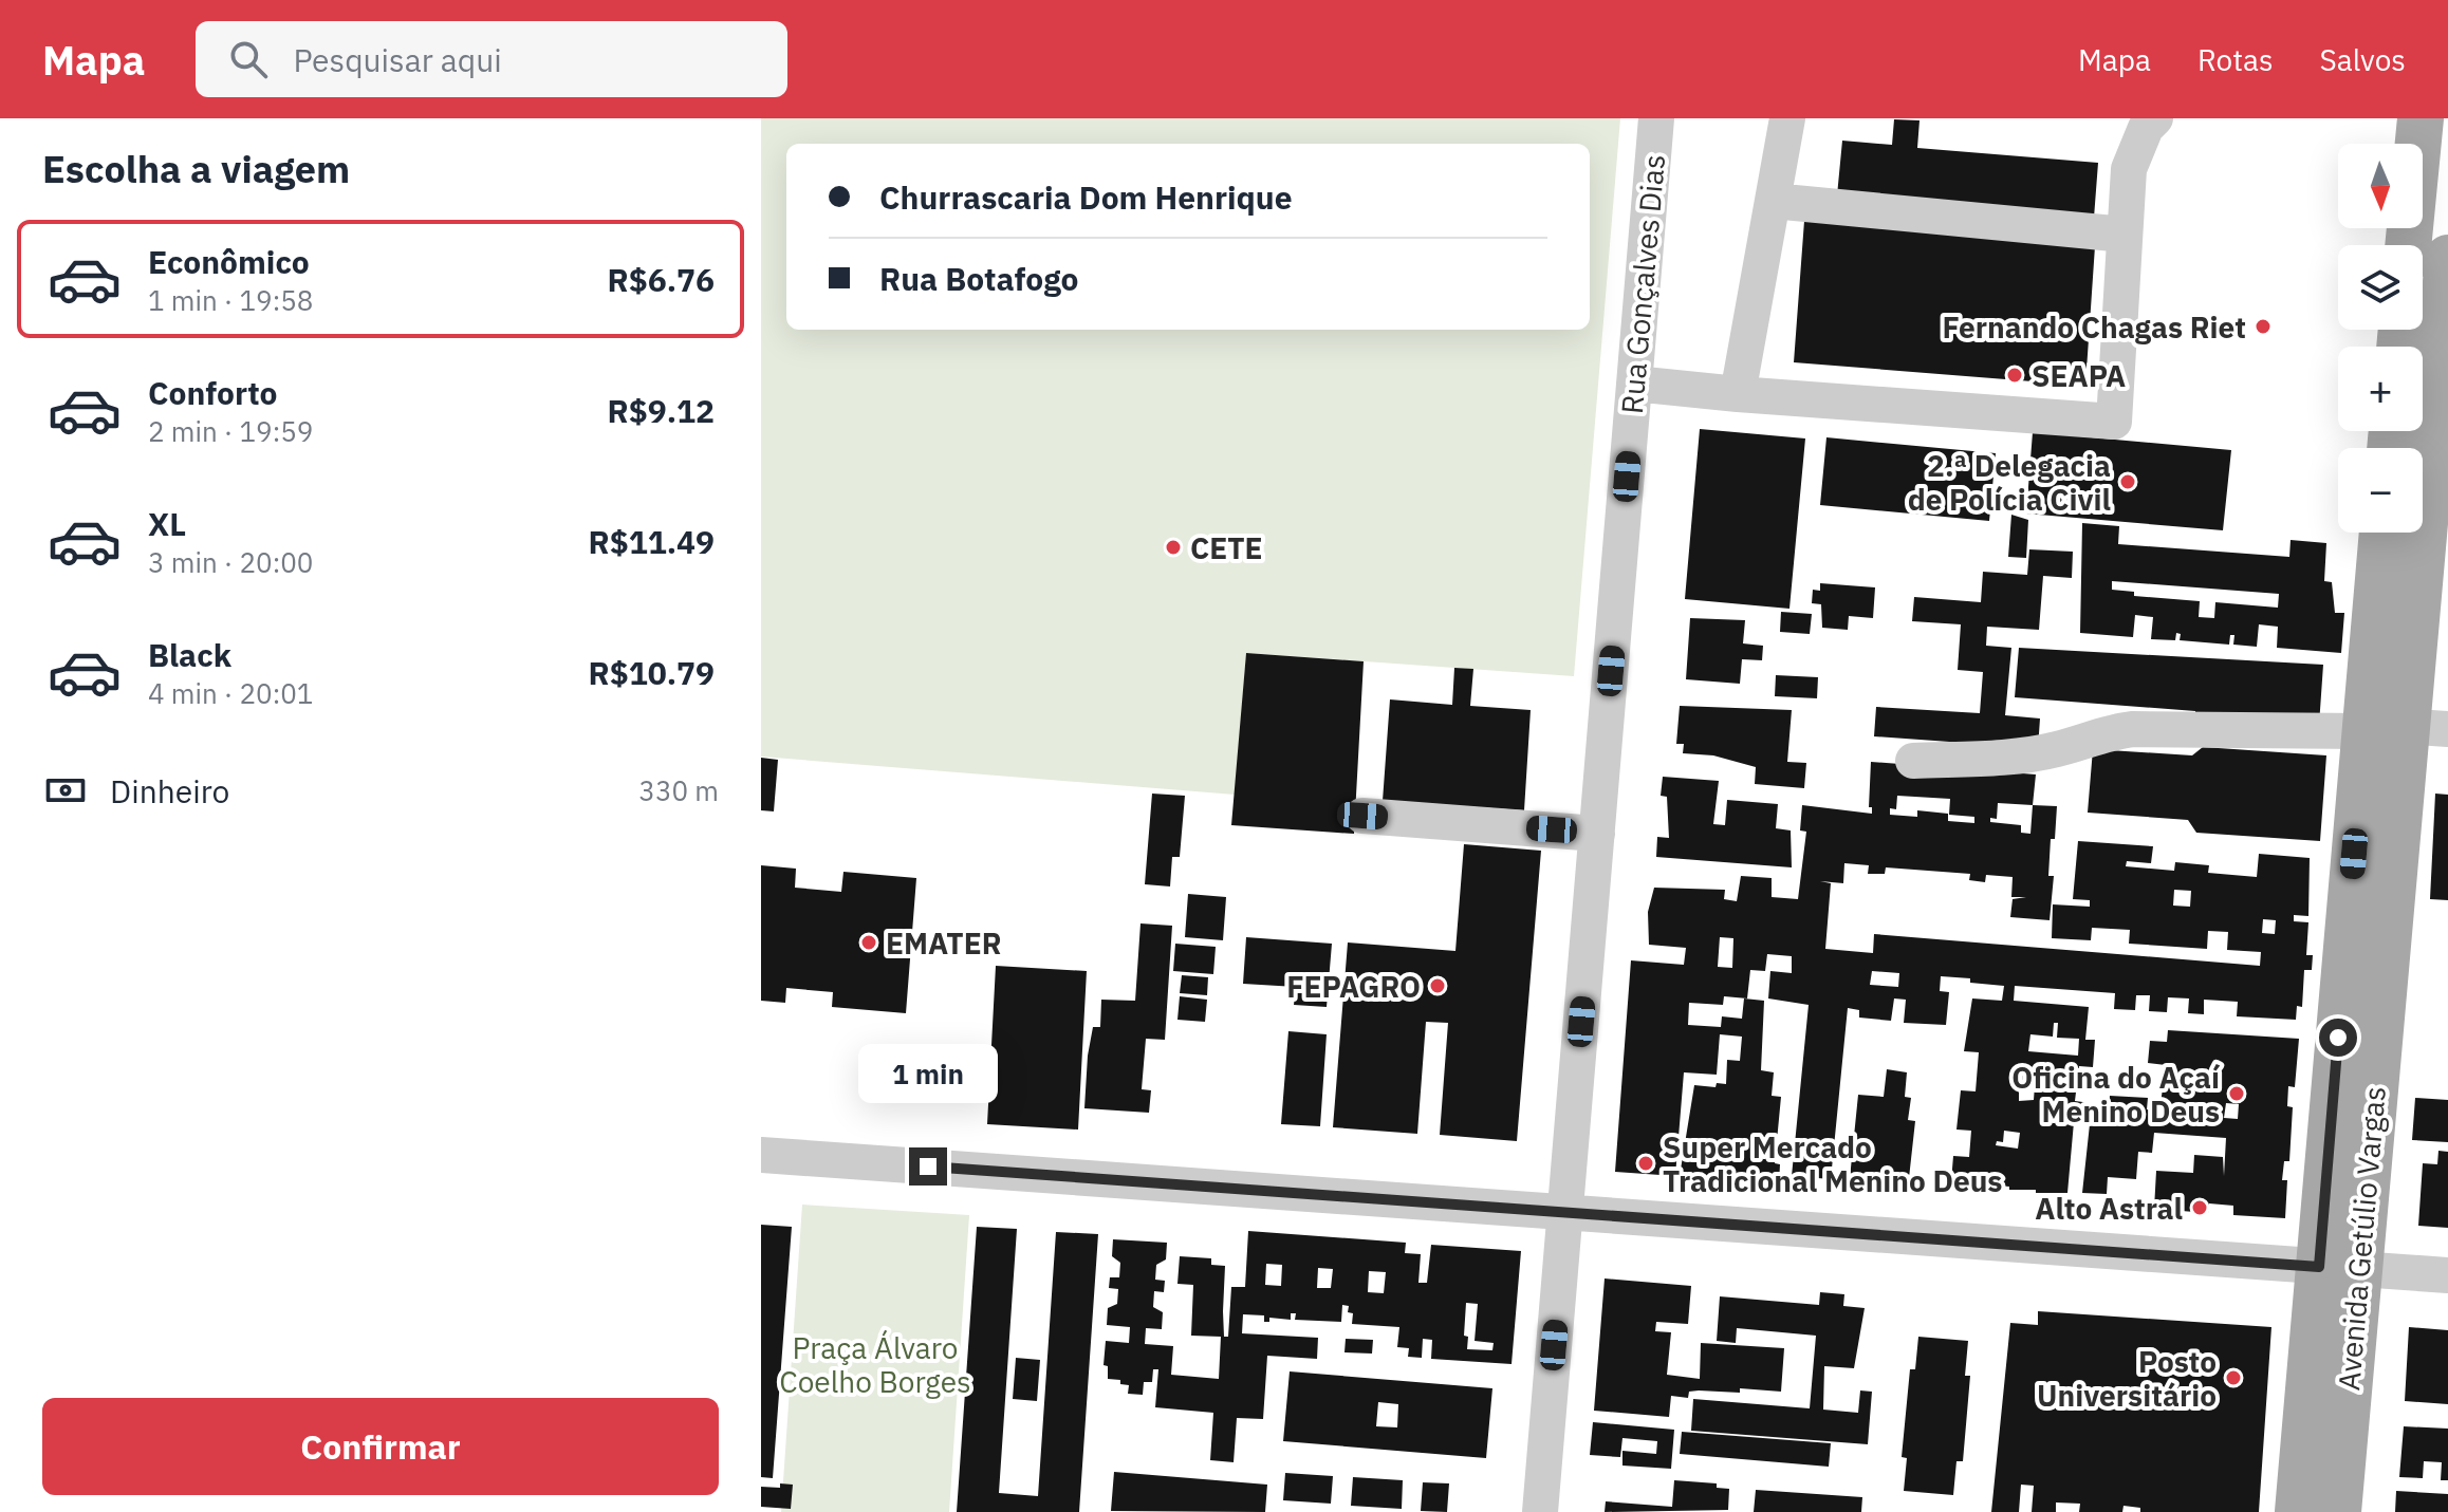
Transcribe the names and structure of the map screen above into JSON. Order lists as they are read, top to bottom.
{
  "streets": {
    "main road": ["Avenida Getúlio Vargas"],
    "street": ["Rua Gonçalves Dias"]
  },
  "parks": ["Praça Álvaro Coelho Borges"],
  "places": [
    "Fernando Chagas Riet",
    "SEAPA",
    "2.ª Delegacia de Polícia Civil",
    "CETE",
    "EMATER",
    "FEPAGRO",
    "Oficina do Açaí Menino Deus",
    "Super Mercado Tradicional Menino Deus",
    "Alto Astral",
    "Posto Universitário"
  ],
  "north": "bottom",
  "page": {
    "header": "Mapa",
    "search": "Pesquisar aqui",
    "nav": ["Mapa", "Rotas", "Salvos"],
    "heading": "Escolha a viagem",
    "map_buttons": ["+", "−"],
    "banner": ["Churrascaria Dom Henrique", "Rua Botafogo"],
    "list": [
      {
        "name": "Econômico",
        "note": "1 min · 19:58",
        "value": "R$6.76"
      },
      {
        "name": "Conforto",
        "note": "2 min · 19:59",
        "value": "R$9.12"
      },
      {
        "name": "XL",
        "note": "3 min · 20:00",
        "value": "R$11.49"
      },
      {
        "name": "Black",
        "note": "4 min · 20:01",
        "value": "R$10.79"
      }
    ],
    "pay": ["Dinheiro", "330 m"],
    "bubble": "1 min",
    "buttons": "Confirmar"
  }
}
